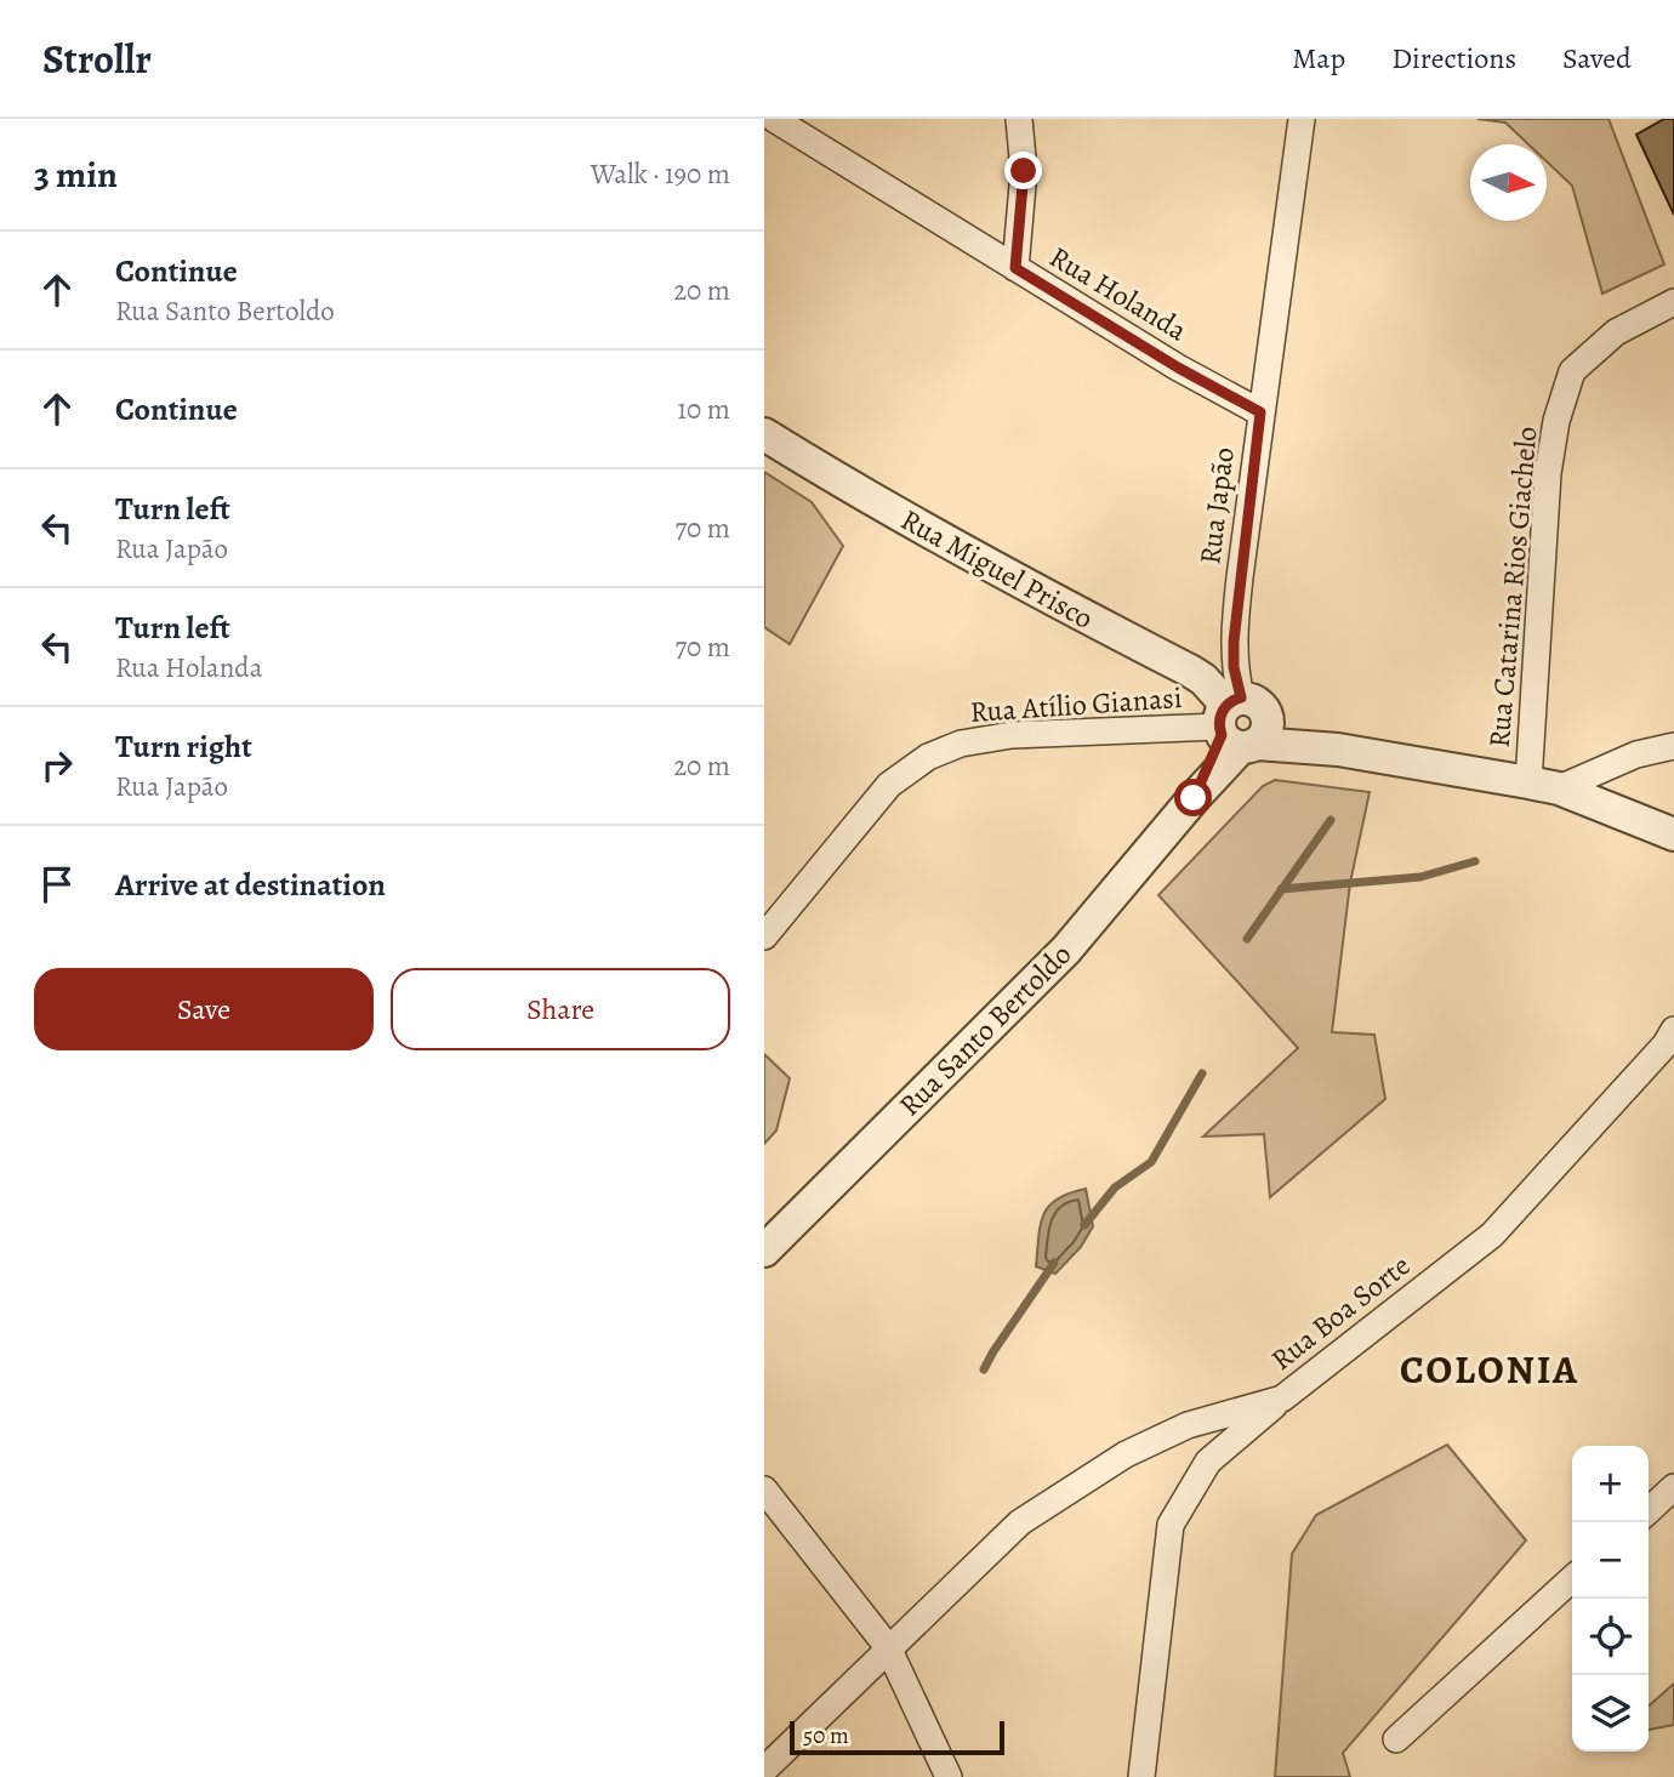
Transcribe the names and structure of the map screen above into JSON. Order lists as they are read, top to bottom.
{
  "streets": {
    "street": [
      "Rua Holanda",
      "Rua Japão",
      "Rua Miguel Prisco",
      "Rua Catarina Rios Giachelo",
      "Rua Atílio Gianasi",
      "Rua Santo Bertoldo",
      "Rua Boa Sorte"
    ]
  },
  "crossings": [
    ["Rua Holanda", "Rua Japão"],
    ["Rua Japão", "Rua Miguel Prisco"],
    ["Rua Japão", "Rua Atílio Gianasi"],
    ["Rua Japão", "Rua Santo Bertoldo"],
    ["Rua Miguel Prisco", "Rua Catarina Rios Giachelo"],
    ["Rua Miguel Prisco", "Rua Atílio Gianasi"],
    ["Rua Miguel Prisco", "Rua Santo Bertoldo"],
    ["Rua Atílio Gianasi", "Rua Santo Bertoldo"]
  ],
  "districts": ["COLONIA"],
  "scale_bar": "50 m",
  "north": "right",
  "page": {
    "header": "Strollr",
    "nav": ["Map", "Directions", "Saved"],
    "heading": ["3 min", "Walk · 190 m"],
    "list": [
      ["Continue", "Rua Santo Bertoldo", "20 m"],
      ["Continue", "10 m"],
      ["Turn left", "Rua Japão", "70 m"],
      ["Turn left", "Rua Holanda", "70 m"],
      ["Turn right", "Rua Japão", "20 m"],
      "Arrive at destination"
    ],
    "buttons": ["Save", "Share"],
    "map_buttons": ["+", "−"],
    "scale": "50 m"
  }
}
